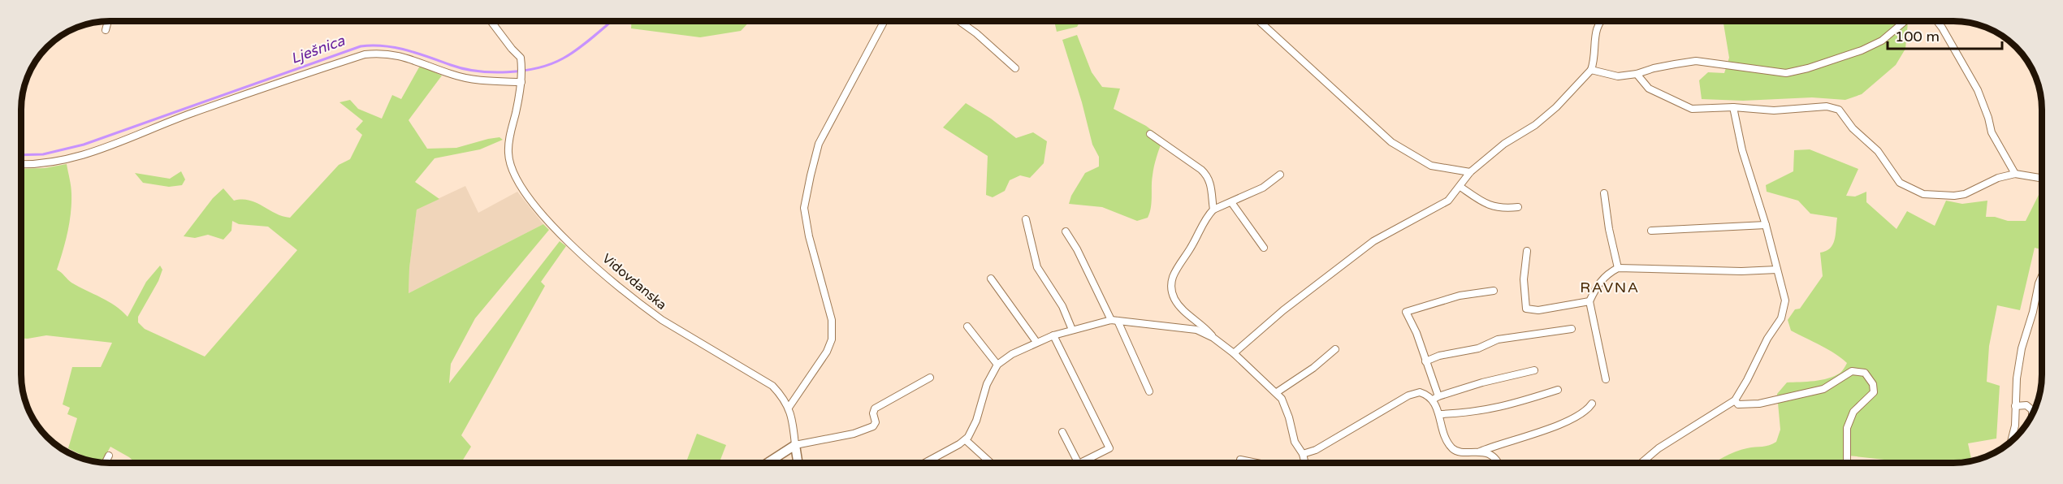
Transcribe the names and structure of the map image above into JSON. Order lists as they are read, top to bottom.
{
  "streets": {
    "street": ["Vidovdanska"]
  },
  "districts": ["RAVNA"],
  "water": ["Lješnica"],
  "scale_bar": "100 m"
}
